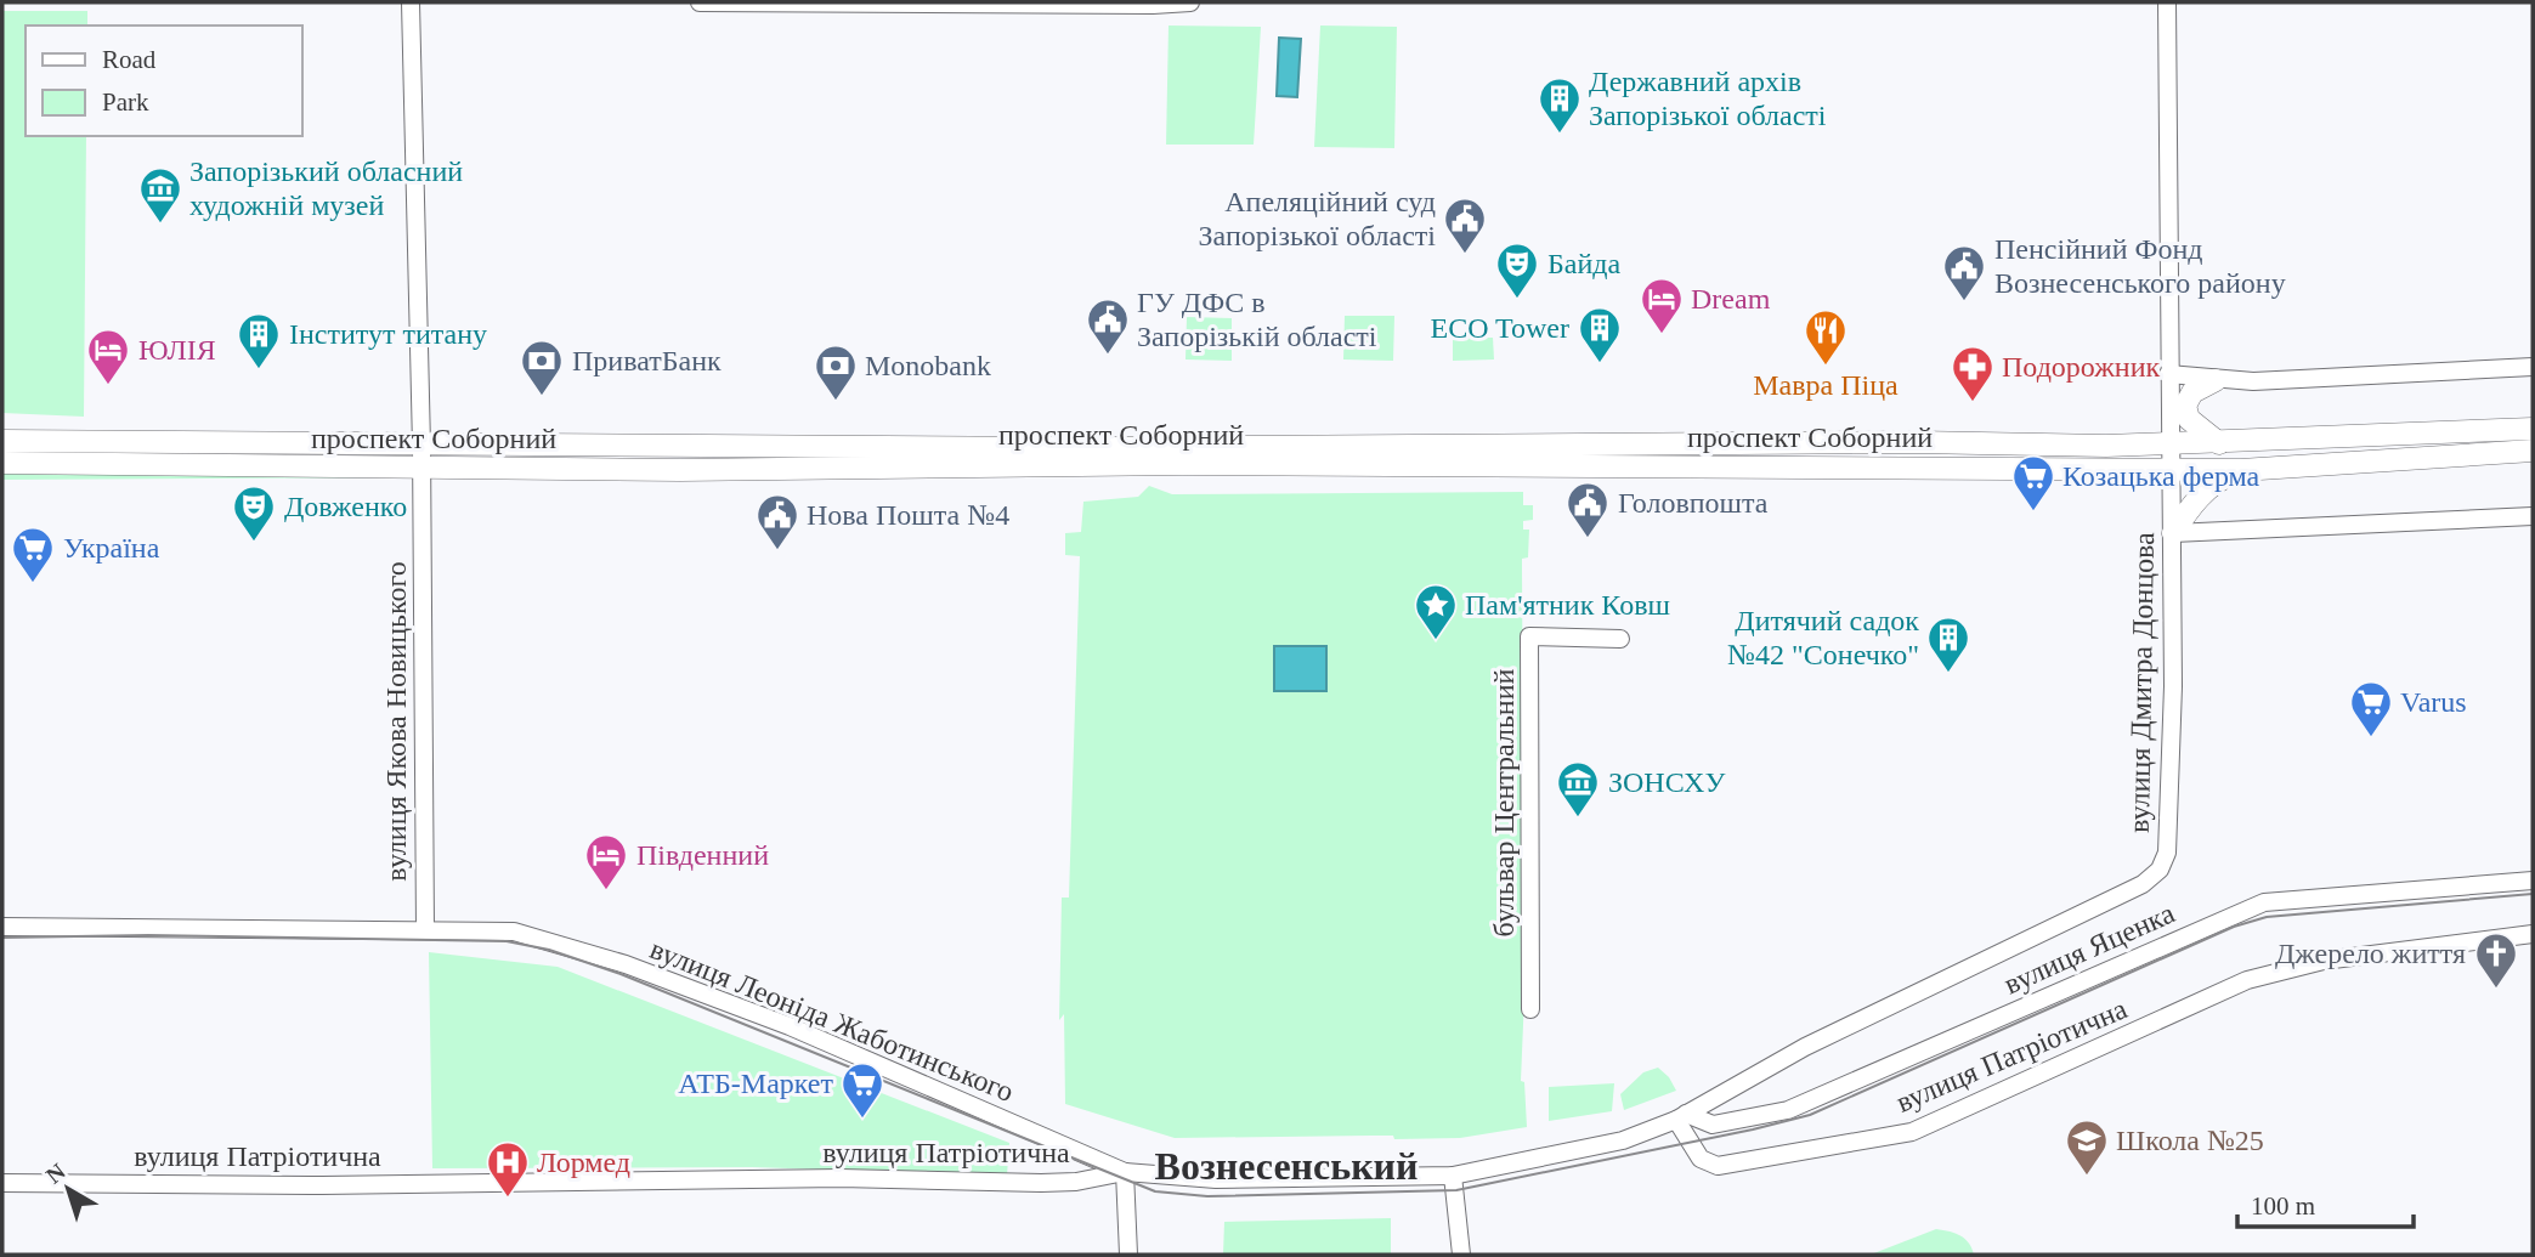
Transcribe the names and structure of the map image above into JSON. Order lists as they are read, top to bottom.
{
  "streets": {
    "main road": ["проспект Соборний"],
    "street": [
      "вулиця Дмитра Донцова",
      "вулиця Якова Новицького",
      "бульвар Центральний",
      "вулиця Яценка",
      "вулиця Леоніда Жаботинського",
      "вулиця Патріотична"
    ]
  },
  "crossings": [
    ["проспект Соборний", "вулиця Дмитра Донцова"],
    ["проспект Соборний", "вулиця Якова Новицького"],
    ["вулиця Дмитра Донцова", "вулиця Яценка"],
    ["вулиця Дмитра Донцова", "вулиця Патріотична"],
    ["вулиця Якова Новицького", "вулиця Леоніда Жаботинського"],
    ["вулиця Яценка", "вулиця Патріотична"],
    ["вулиця Леоніда Жаботинського", "вулиця Патріотична"]
  ],
  "districts": ["Вознесенський"],
  "places": {
    "building": [
      "Державний архів Запорізької області",
      "ECO Tower",
      "Інститут титану",
      "Дитячий садок №42 \"Сонечко\""
    ],
    "museum": ["Запорізький обласний художній музей", "ЗОНСХУ"],
    "public building": [
      "Апеляційний суд Запорізької області",
      "Пенсійний Фонд Вознесенського району",
      "ГУ ДФС в Запорізькій області",
      "Головпошта",
      "Нова Пошта №4"
    ],
    "theatre": ["Байда", "Довженко"],
    "hotel": ["Dream", "ЮЛІЯ", "Південний"],
    "restaurant": ["Мавра Піца"],
    "bank": ["ПриватБанк", "Monobank"],
    "pharmacy": ["Подорожник"],
    "supermarket": [
      "Козацька ферма",
      "Україна",
      "Varus",
      "АТБ-Маркет"
    ],
    "place": ["Пам'ятник Ковш"],
    "church": ["Джерело життя"],
    "school or university": ["Школа №25"],
    "hospital": ["Лормед"]
  },
  "legend": ["Road", "Park"],
  "scale_bar": "100 m",
  "north": "top left"
}
